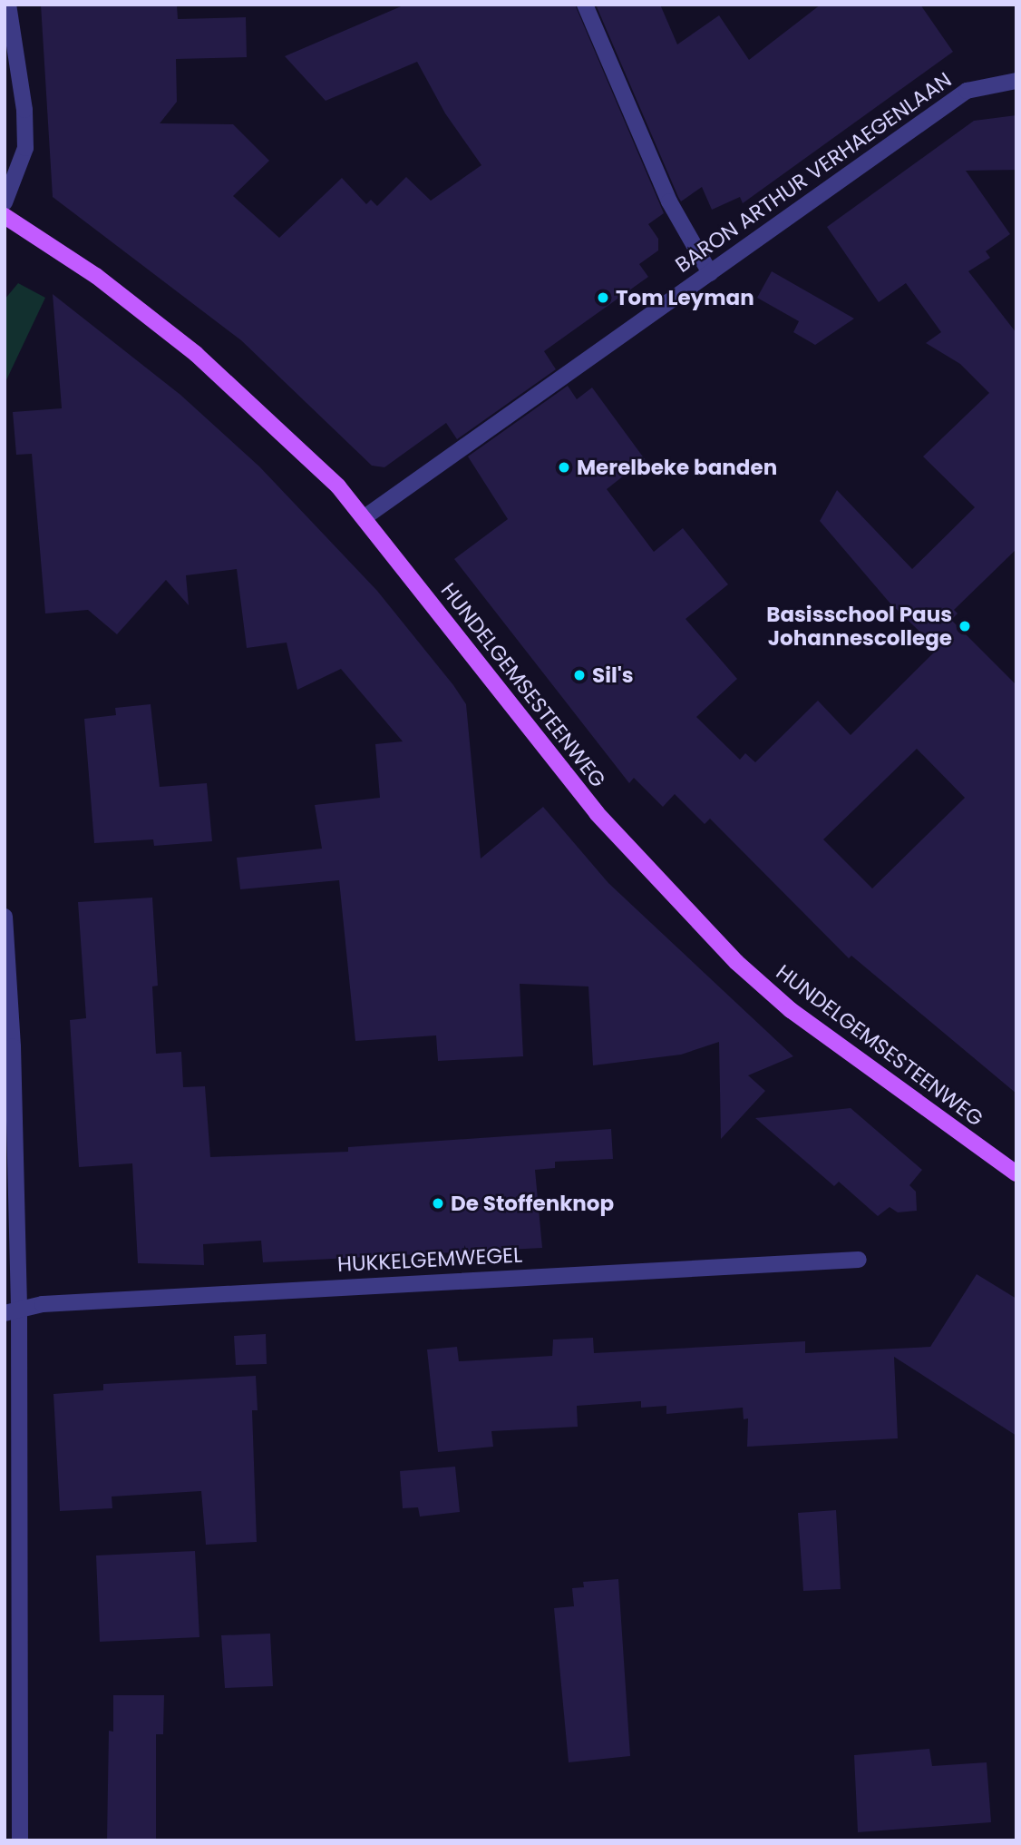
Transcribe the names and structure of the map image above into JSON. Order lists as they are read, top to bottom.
{
  "streets": {
    "main road": ["HUNDELGEMSESTEENWEG"],
    "street": ["BARON ARTHUR VERHAEGENLAAN", "HUKKELGEMWEGEL"]
  },
  "crossings": [
    ["BARON ARTHUR VERHAEGENLAAN", "HUNDELGEMSESTEENWEG"]
  ],
  "places": [
    "Tom Leyman",
    "Merelbeke banden",
    "Basisschool Paus Johannescollege",
    "Sil's",
    "De Stoffenknop"
  ]
}
